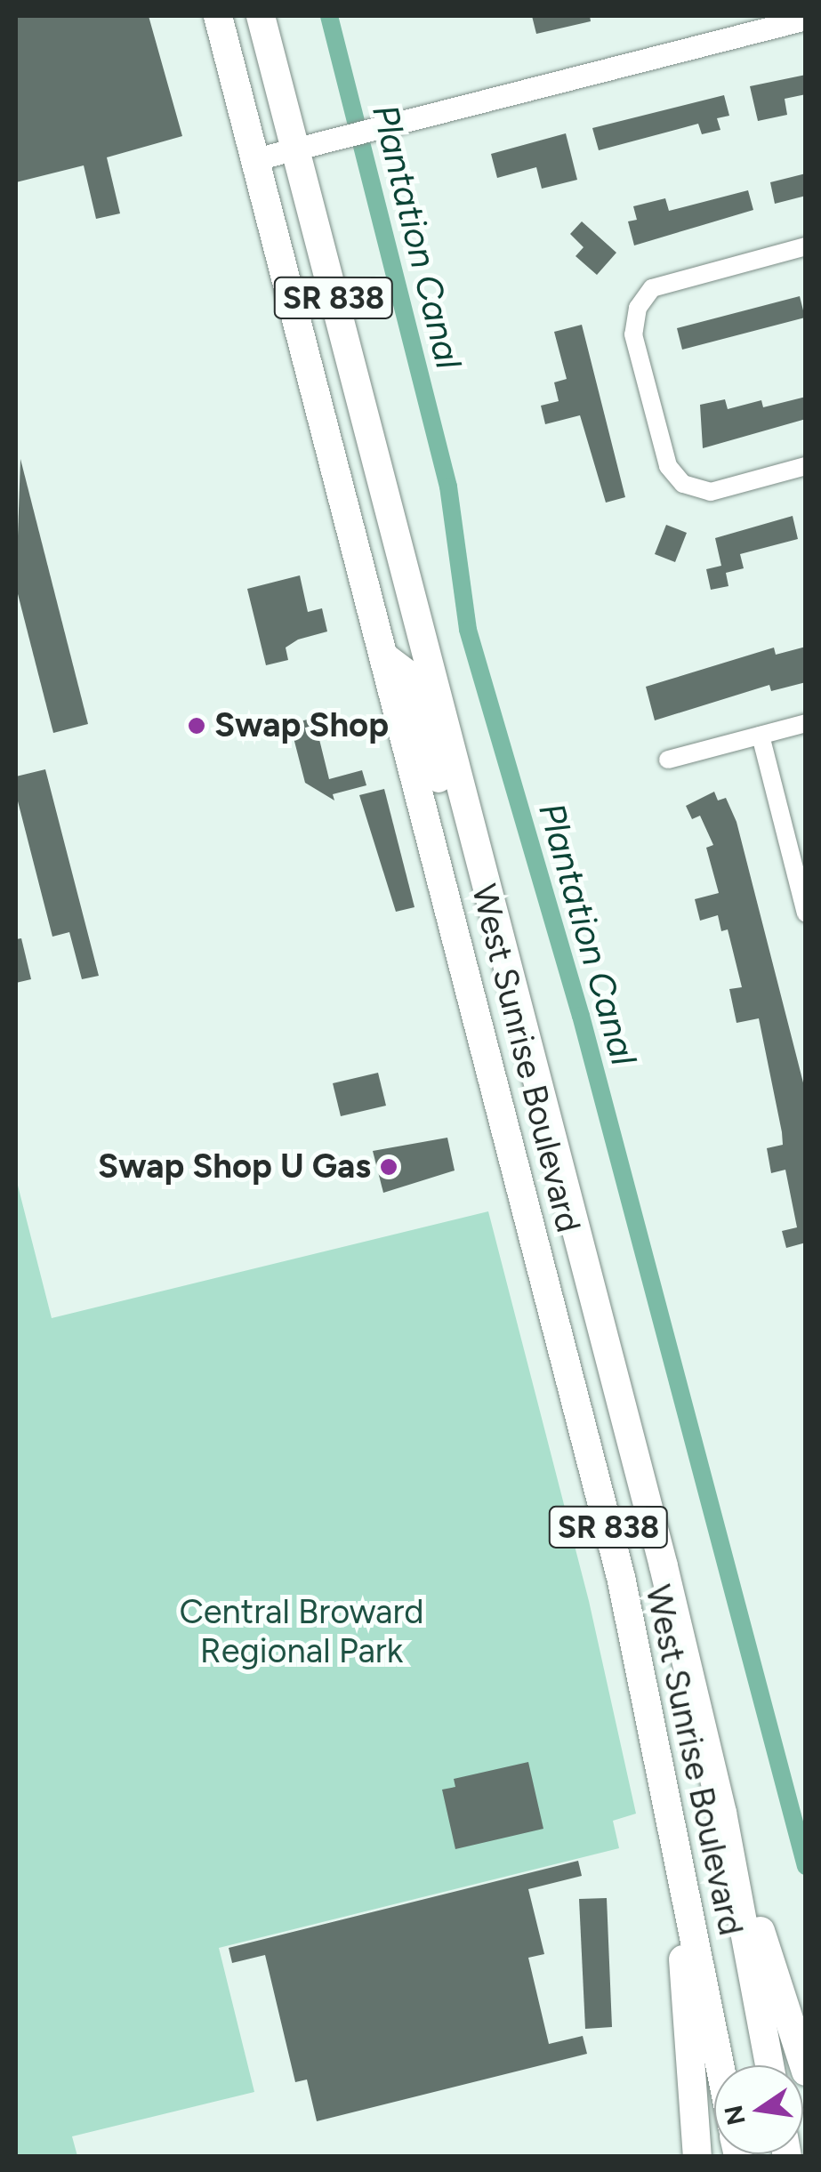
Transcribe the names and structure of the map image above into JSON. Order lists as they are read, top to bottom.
{
  "streets": {
    "main road": ["SR 838", "West Sunrise Boulevard"]
  },
  "water": ["Plantation Canal"],
  "parks": ["Central Broward Regional Park"],
  "places": ["Swap Shop", "Swap Shop U Gas"],
  "north": "left"
}
